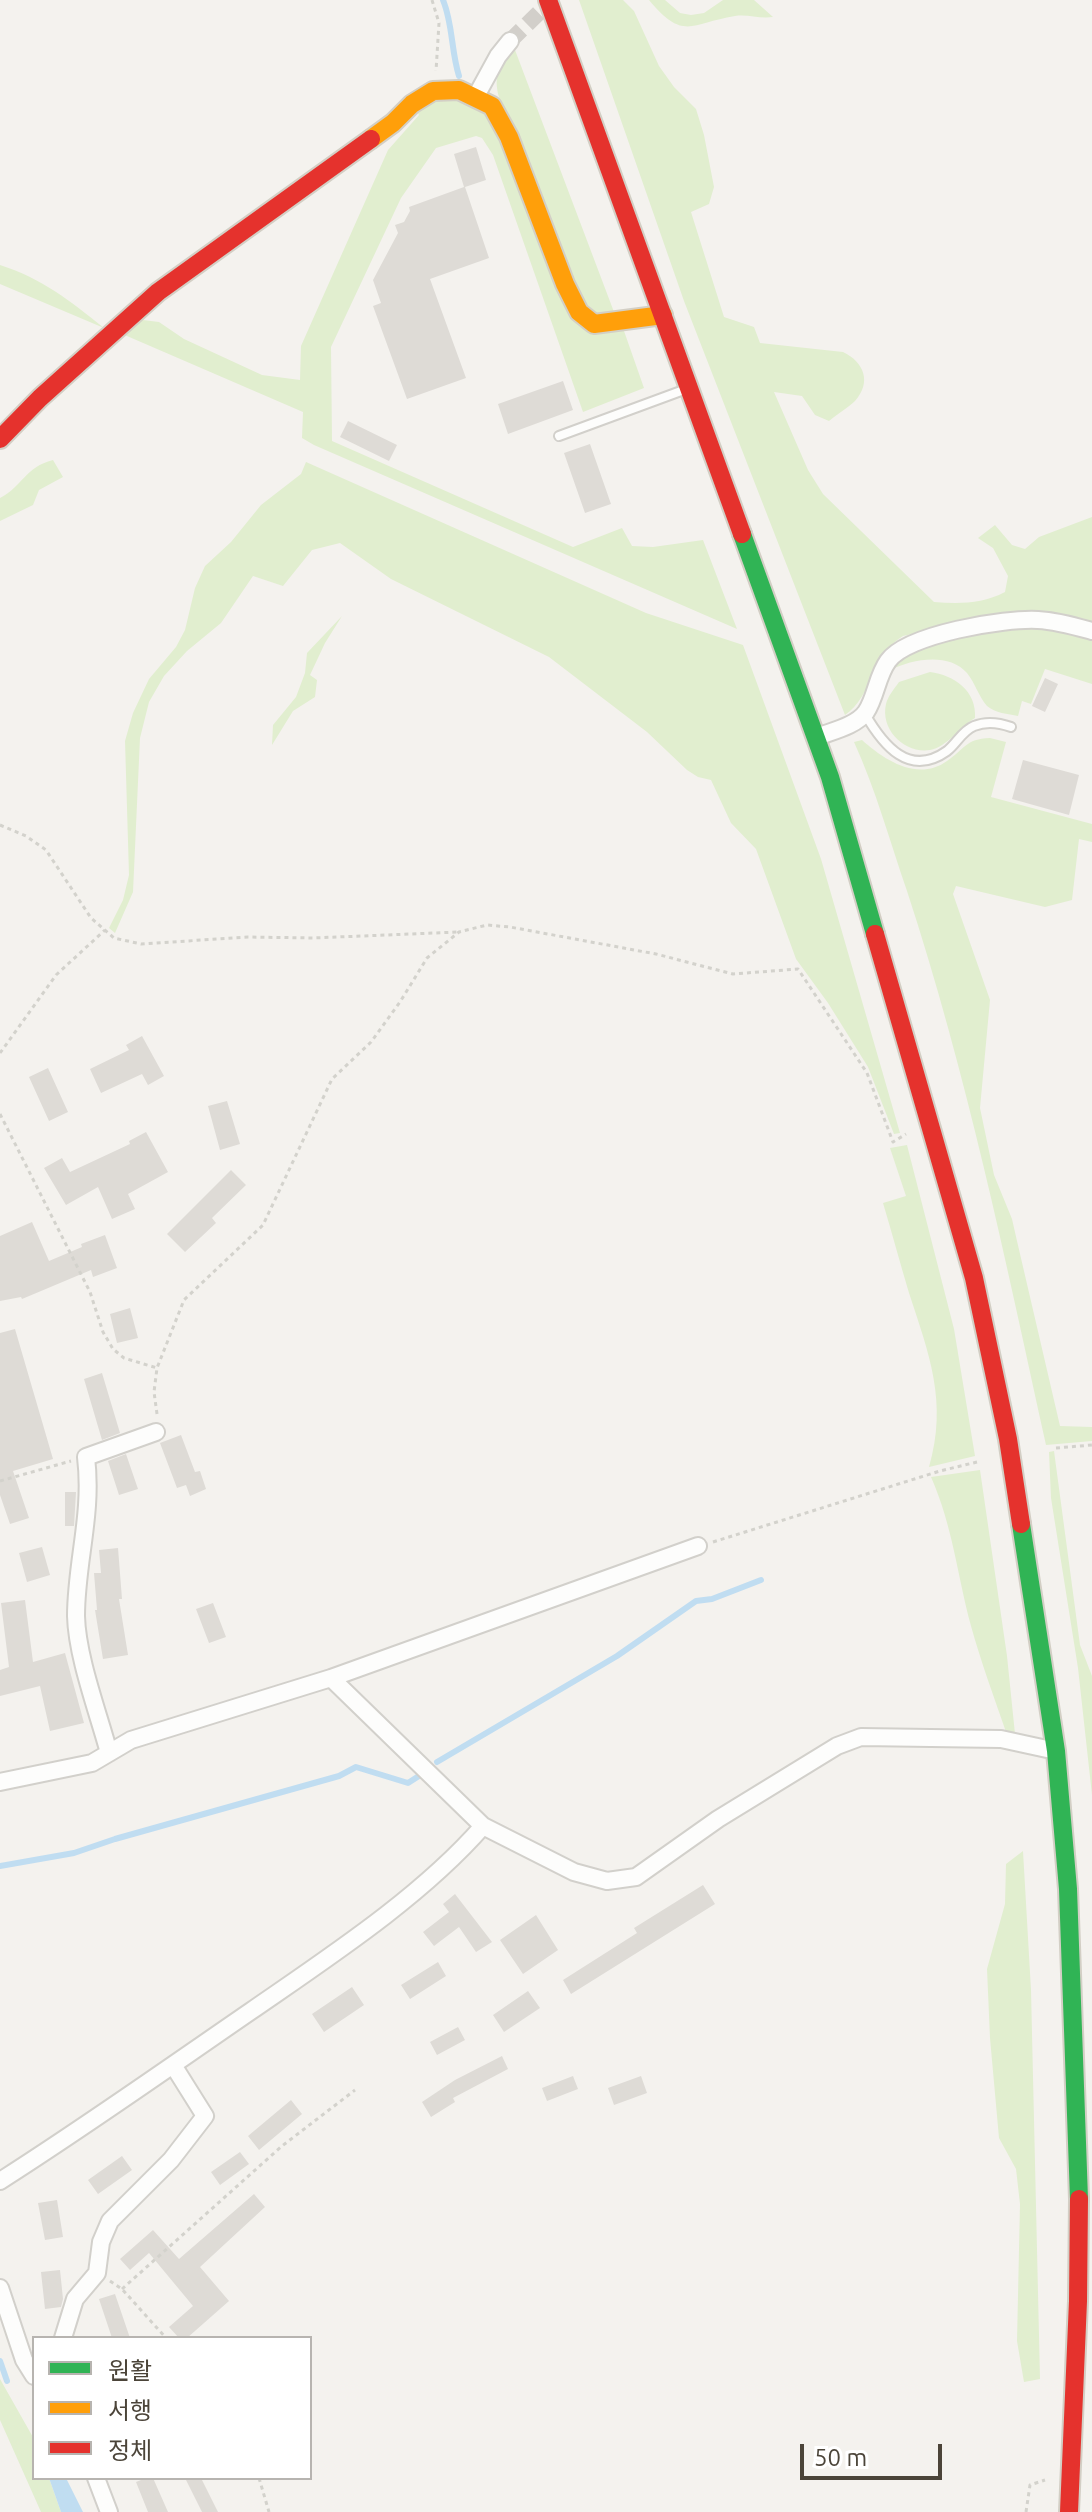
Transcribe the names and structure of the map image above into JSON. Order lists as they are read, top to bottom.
{
  "legend": ["원활", "서행", "정체"],
  "scale_bar": "50 m"
}
